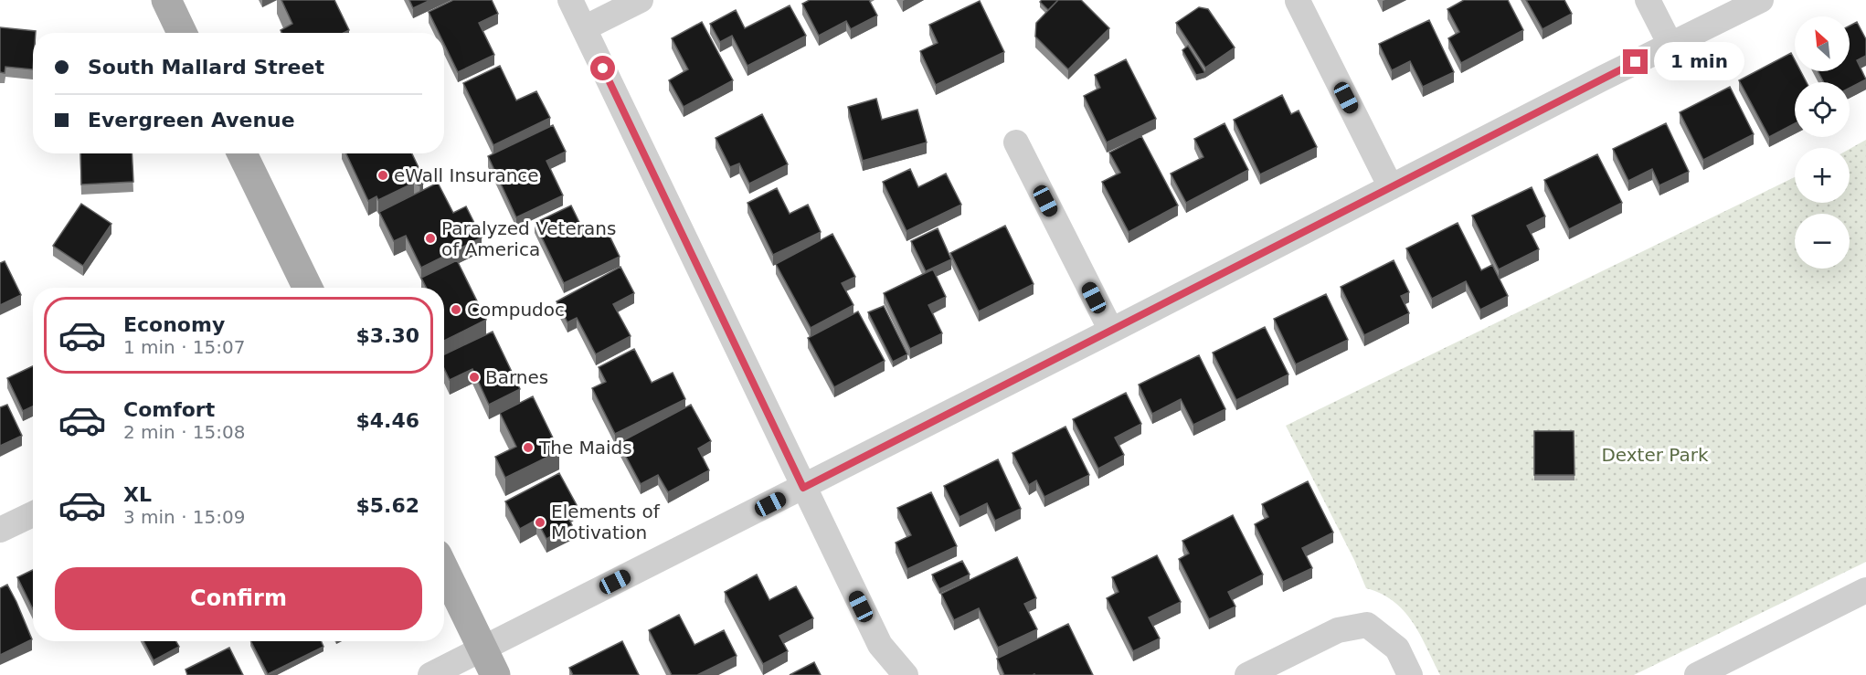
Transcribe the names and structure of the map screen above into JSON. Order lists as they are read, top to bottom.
{
  "parks": ["Dexter Park"],
  "places": [
    "eWall Insurance",
    "Paralyzed Veterans of America",
    "Compudoc",
    "Barnes",
    "The Maids",
    "Elements of Motivation"
  ],
  "north": "top left",
  "page": {
    "map_buttons": ["+", "−"],
    "banner": ["South Mallard Street", "Evergreen Avenue"],
    "bubble": "1 min",
    "list": [
      {
        "name": "Economy",
        "note": "1 min · 15:07",
        "value": "$3.30"
      },
      {
        "name": "Comfort",
        "note": "2 min · 15:08",
        "value": "$4.46"
      },
      {
        "name": "XL",
        "note": "3 min · 15:09",
        "value": "$5.62"
      }
    ],
    "buttons": "Confirm"
  }
}
